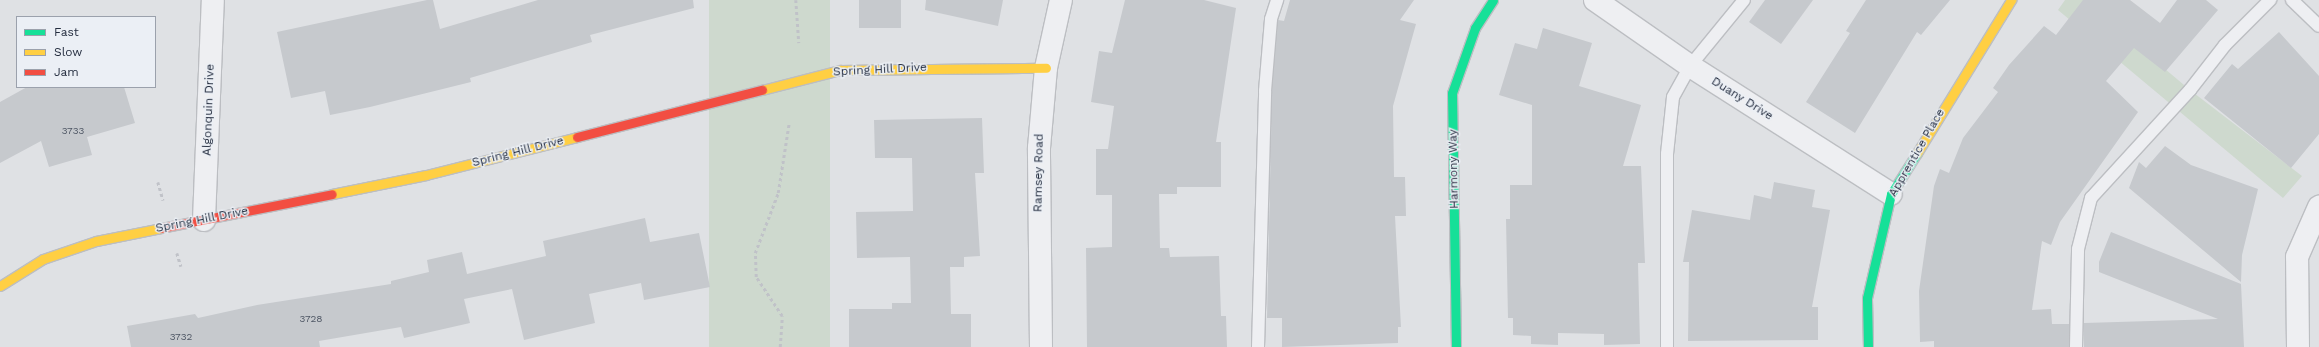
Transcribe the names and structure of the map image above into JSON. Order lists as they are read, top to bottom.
{
  "streets": {
    "street": [
      "Spring Hill Drive",
      "Duany Drive",
      "Algonquin Drive",
      "Apprentice Place",
      "Harmony Way",
      "Ramsey Road"
    ]
  },
  "crossings": [
    ["Spring Hill Drive", "Algonquin Drive"],
    ["Spring Hill Drive", "Ramsey Road"],
    ["Duany Drive", "Apprentice Place"]
  ],
  "house_numbers": ["3733", "3728", "3732"],
  "legend": ["Fast", "Slow", "Jam"]
}
